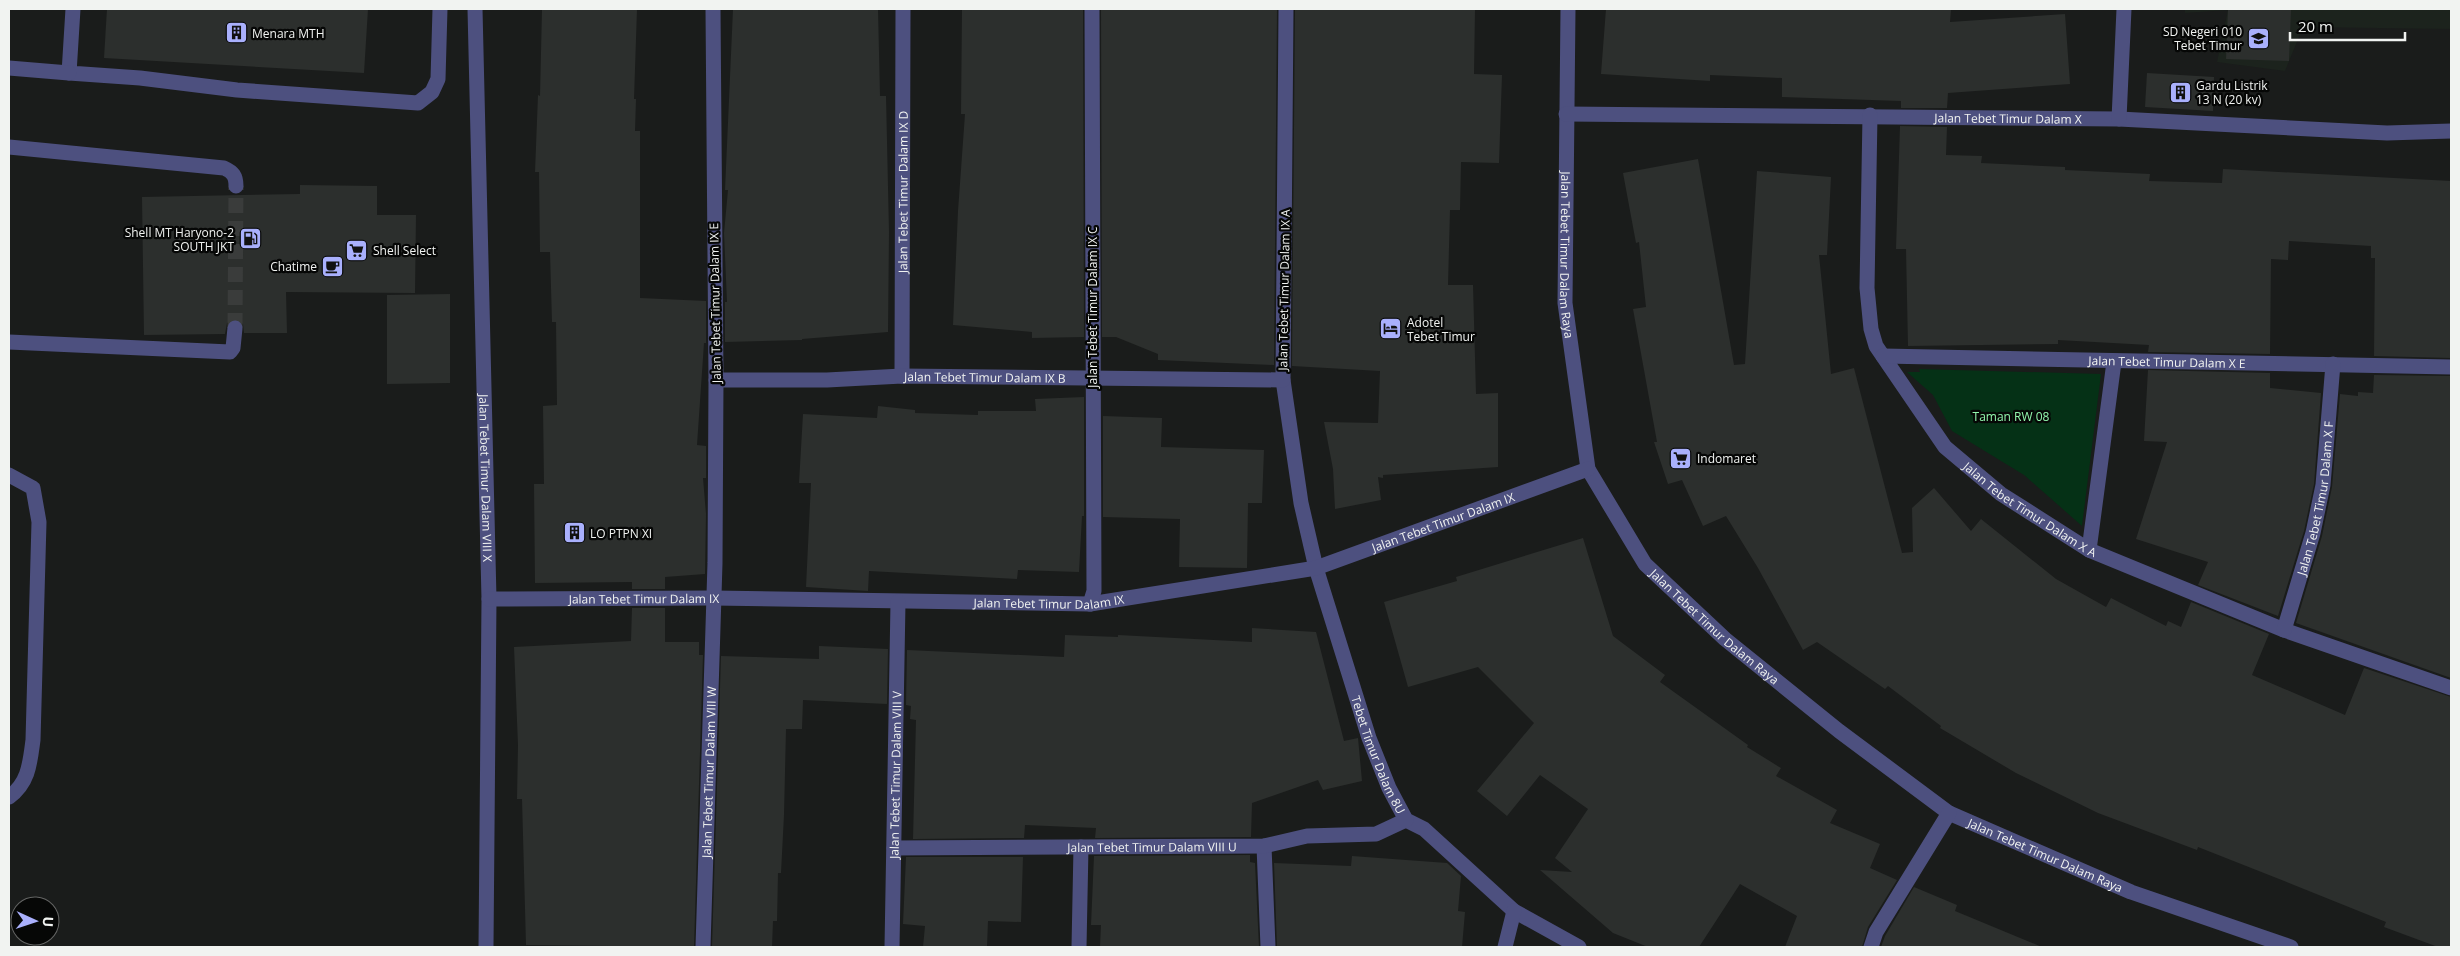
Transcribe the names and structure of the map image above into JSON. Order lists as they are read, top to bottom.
{
  "streets": {
    "street": [
      "Jalan Tebet Timur Dalam X",
      "Jalan Tebet Timur Dalam IX D",
      "Jalan Tebet Timur Dalam Raya",
      "Jalan Tebet Timur Dalam IX A",
      "Jalan Tebet Timur Dalam IX E",
      "Jalan Tebet Timur Dalam IX C",
      "Jalan Tebet Timur Dalam X E",
      "Jalan Tebet Timur Dalam IX B",
      "Jalan Tebet Timur Dalam VIII X",
      "Jalan Tebet Timur Dalam X F",
      "Jalan Tebet Timur Dalam X A",
      "Jalan Tebet Timur Dalam IX",
      "Tebet Timur Dalam 8U",
      "Jalan Tebet Timur Dalam VIII W",
      "Jalan Tebet Timur Dalam VIII V",
      "Jalan Tebet Timur Dalam VIII U"
    ]
  },
  "crossings": [
    ["Jalan Tebet Timur Dalam X", "Jalan Tebet Timur Dalam Raya"],
    ["Jalan Tebet Timur Dalam X", "Jalan Tebet Timur Dalam X A"],
    ["Jalan Tebet Timur Dalam IX D", "Jalan Tebet Timur Dalam IX B"],
    ["Jalan Tebet Timur Dalam Raya", "Jalan Tebet Timur Dalam IX"],
    ["Jalan Tebet Timur Dalam IX A", "Jalan Tebet Timur Dalam IX B"],
    ["Jalan Tebet Timur Dalam IX A", "Jalan Tebet Timur Dalam IX"],
    ["Jalan Tebet Timur Dalam IX A", "Tebet Timur Dalam 8U"],
    ["Jalan Tebet Timur Dalam IX E", "Jalan Tebet Timur Dalam IX B"],
    ["Jalan Tebet Timur Dalam IX E", "Jalan Tebet Timur Dalam IX"],
    ["Jalan Tebet Timur Dalam IX E", "Jalan Tebet Timur Dalam VIII W"],
    ["Jalan Tebet Timur Dalam IX C", "Jalan Tebet Timur Dalam IX B"],
    ["Jalan Tebet Timur Dalam IX C", "Jalan Tebet Timur Dalam IX"],
    ["Jalan Tebet Timur Dalam X E", "Jalan Tebet Timur Dalam X F"],
    ["Jalan Tebet Timur Dalam X E", "Jalan Tebet Timur Dalam X A"],
    ["Jalan Tebet Timur Dalam VIII X", "Jalan Tebet Timur Dalam IX"],
    ["Jalan Tebet Timur Dalam X F", "Jalan Tebet Timur Dalam X A"],
    ["Jalan Tebet Timur Dalam IX", "Tebet Timur Dalam 8U"],
    ["Jalan Tebet Timur Dalam IX", "Jalan Tebet Timur Dalam VIII W"],
    ["Jalan Tebet Timur Dalam IX", "Jalan Tebet Timur Dalam VIII V"],
    ["Tebet Timur Dalam 8U", "Jalan Tebet Timur Dalam VIII U"],
    ["Jalan Tebet Timur Dalam VIII V", "Jalan Tebet Timur Dalam VIII U"]
  ],
  "parks": ["Taman RW 08"],
  "places": {
    "building": ["Menara MTH", "Gardu Listrik 13 N (20 kv)", "LO PTPN XI"],
    "school or university": ["SD Negeri 010 Tebet Timur"],
    "fuel station": ["Shell MT Haryono-2 SOUTH JKT"],
    "supermarket": ["Shell Select", "Indomaret"],
    "cafe": ["Chatime"],
    "hotel": ["Adotel Tebet Timur"]
  },
  "scale_bar": "20 m",
  "north": "right"
}
